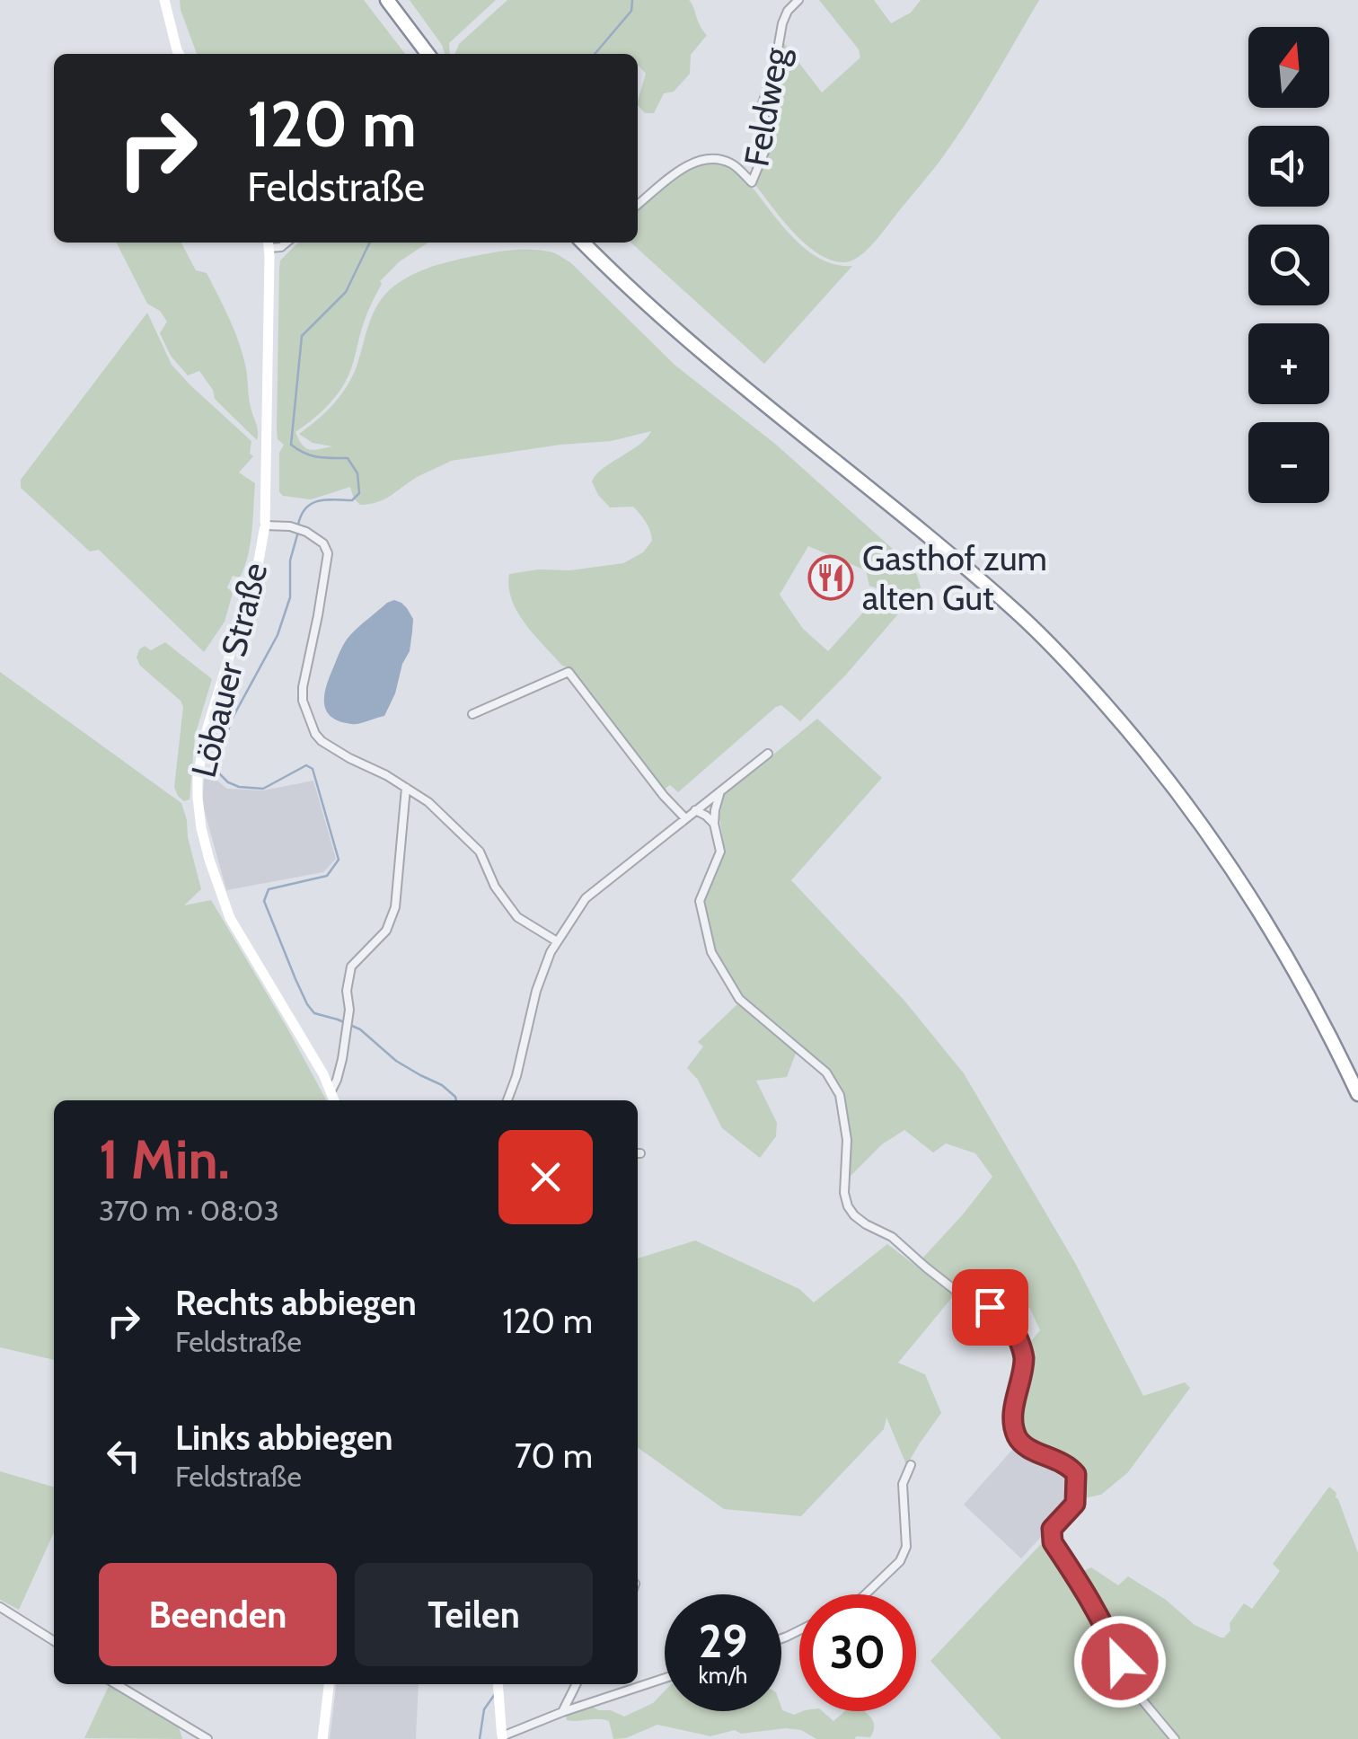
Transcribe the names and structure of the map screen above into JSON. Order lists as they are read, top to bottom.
{
  "streets": {
    "main road": ["Löbauer Straße"],
    "street": ["Feldweg"]
  },
  "places": {
    "restaurant": ["Gasthof zum alten Gut"]
  },
  "north": "top",
  "page": {
    "map_buttons": ["+", "−"],
    "turn": ["120 m", "Feldstraße"],
    "heading": ["1 Min.", "370 m · 08:03"],
    "list": [
      {
        "name": "Rechts abbiegen",
        "note": "Feldstraße",
        "value": "120 m"
      },
      {
        "name": "Links abbiegen",
        "note": "Feldstraße",
        "value": "70 m"
      }
    ],
    "buttons": ["Beenden", "Teilen"],
    "speed": "29 km/h",
    "limit": "30"
  }
}
